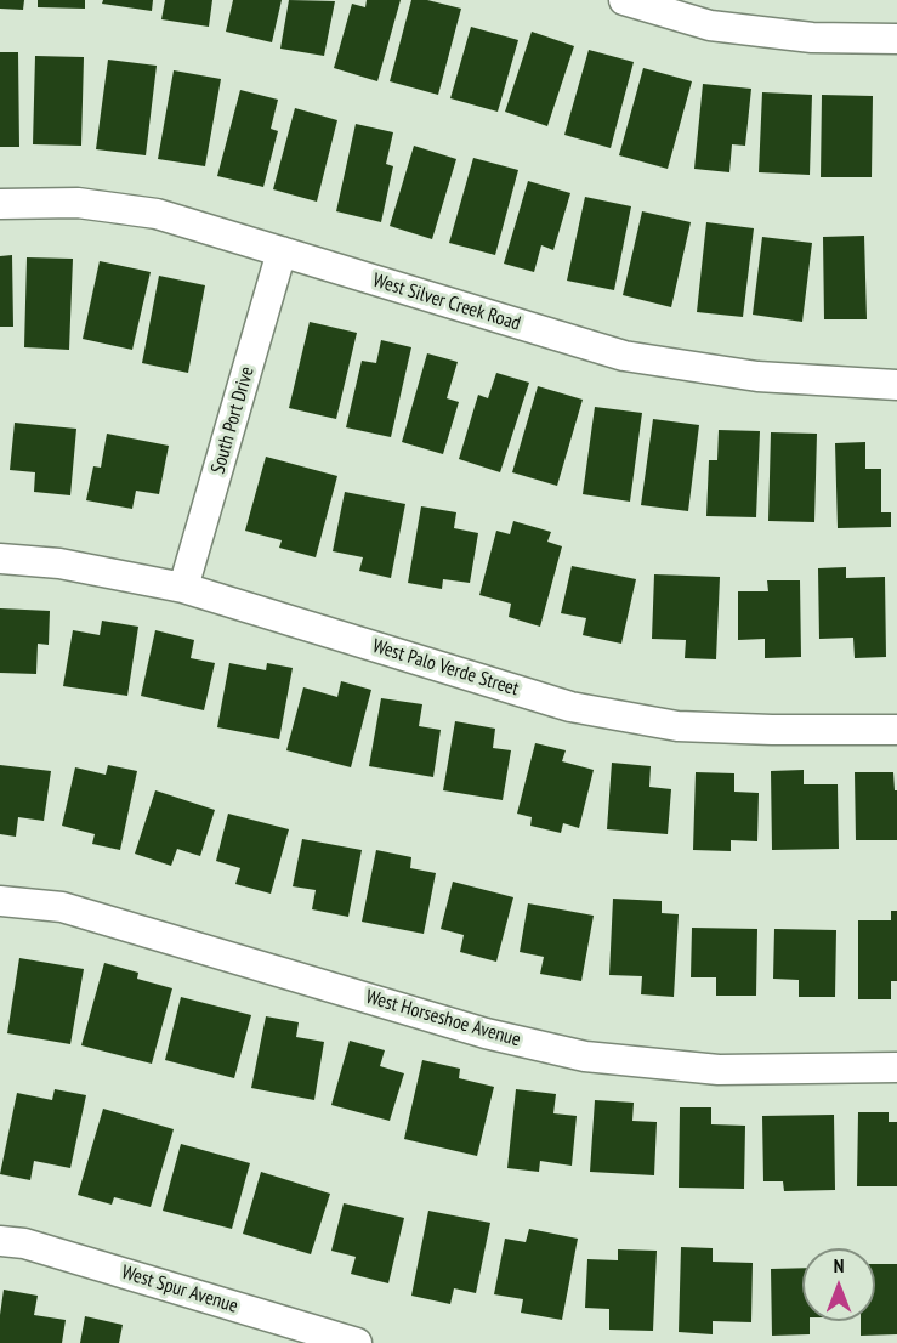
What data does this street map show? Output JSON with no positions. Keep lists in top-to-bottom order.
{
  "streets": {
    "street": [
      "West Silver Creek Road",
      "South Port Drive",
      "West Palo Verde Street",
      "West Horseshoe Avenue",
      "West Spur Avenue"
    ]
  },
  "crossings": [
    ["West Silver Creek Road", "South Port Drive"],
    ["South Port Drive", "West Palo Verde Street"]
  ],
  "north": "top"
}
